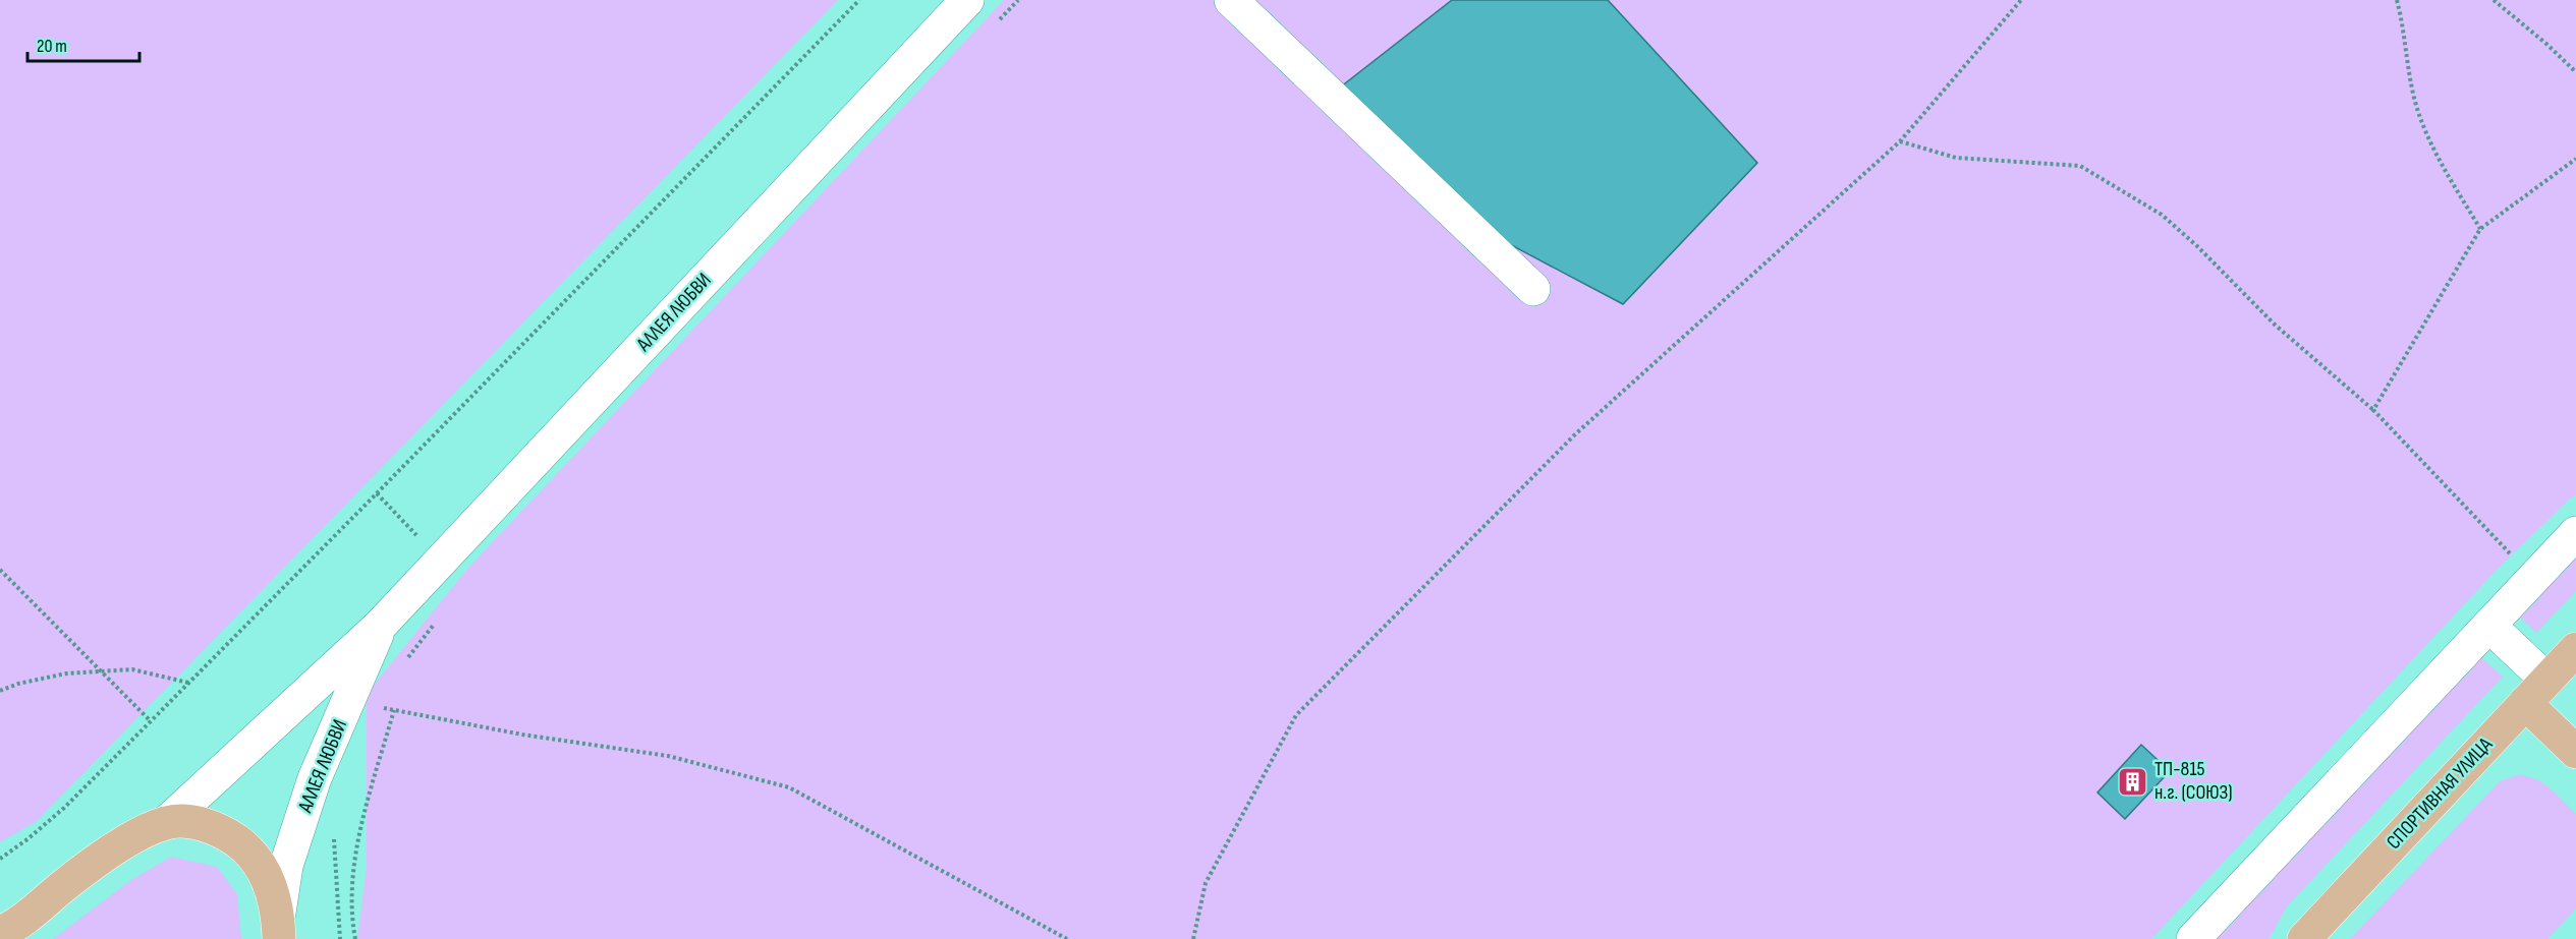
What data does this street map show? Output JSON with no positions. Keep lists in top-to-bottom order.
{
  "streets": {
    "main road": ["СПОРТИВНАЯ УЛИЦА"],
    "street": ["АЛЛЕЯ ЛЮБВИ"]
  },
  "places": {
    "building": ["ТП-815 н.г. (СОЮЗ)"]
  },
  "scale_bar": "20 m"
}
